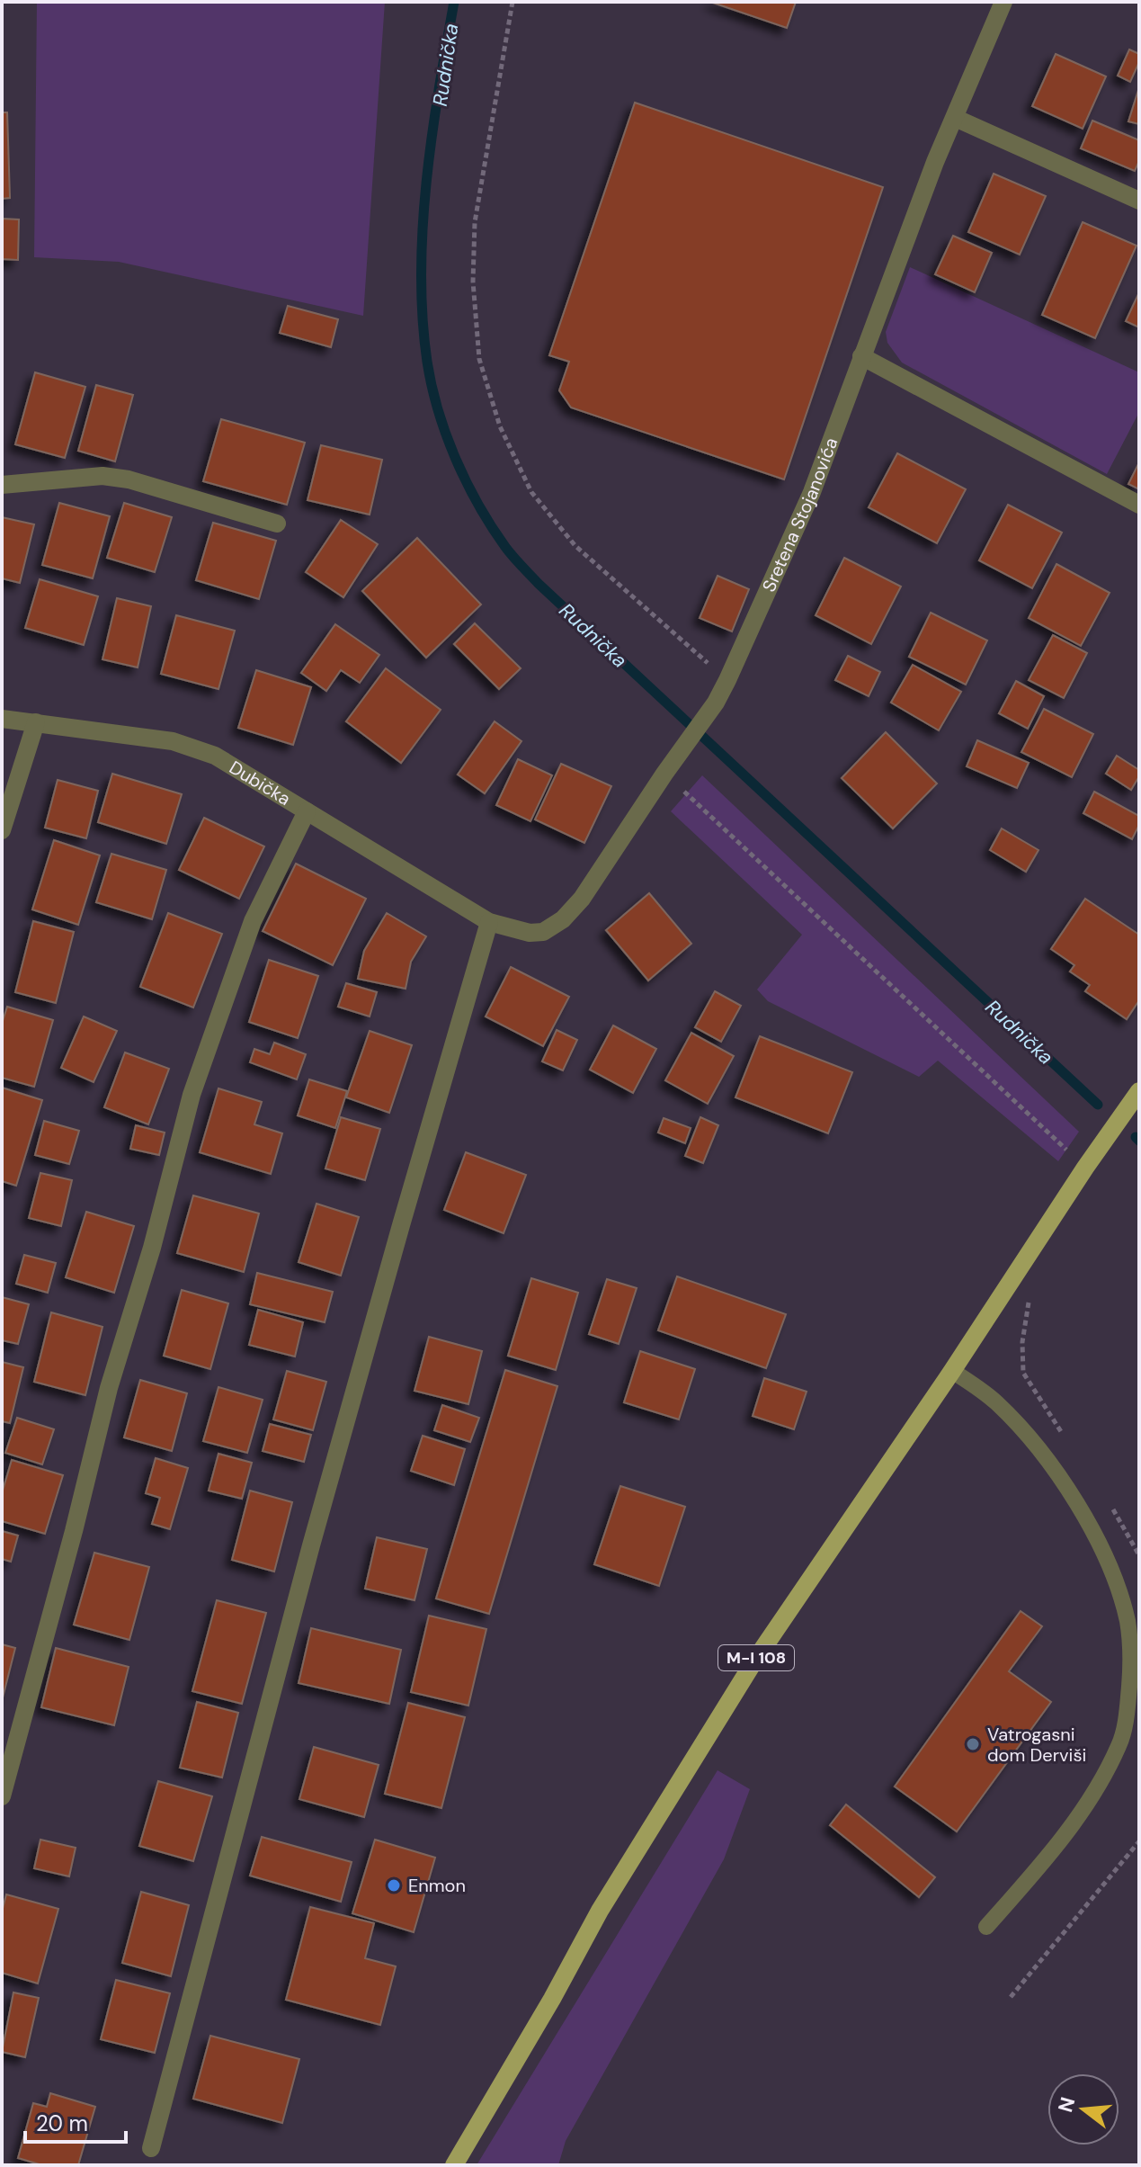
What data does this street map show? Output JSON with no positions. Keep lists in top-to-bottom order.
{
  "streets": {
    "main road": ["M-I 108"],
    "street": ["Sretena Stojanovića", "Dubička"]
  },
  "crossings": [
    ["Sretena Stojanovića", "Dubička"]
  ],
  "water": ["Rudnička"],
  "places": ["Vatrogasni dom Derviši", "Enmon"],
  "scale_bar": "20 m",
  "north": "left"
}
